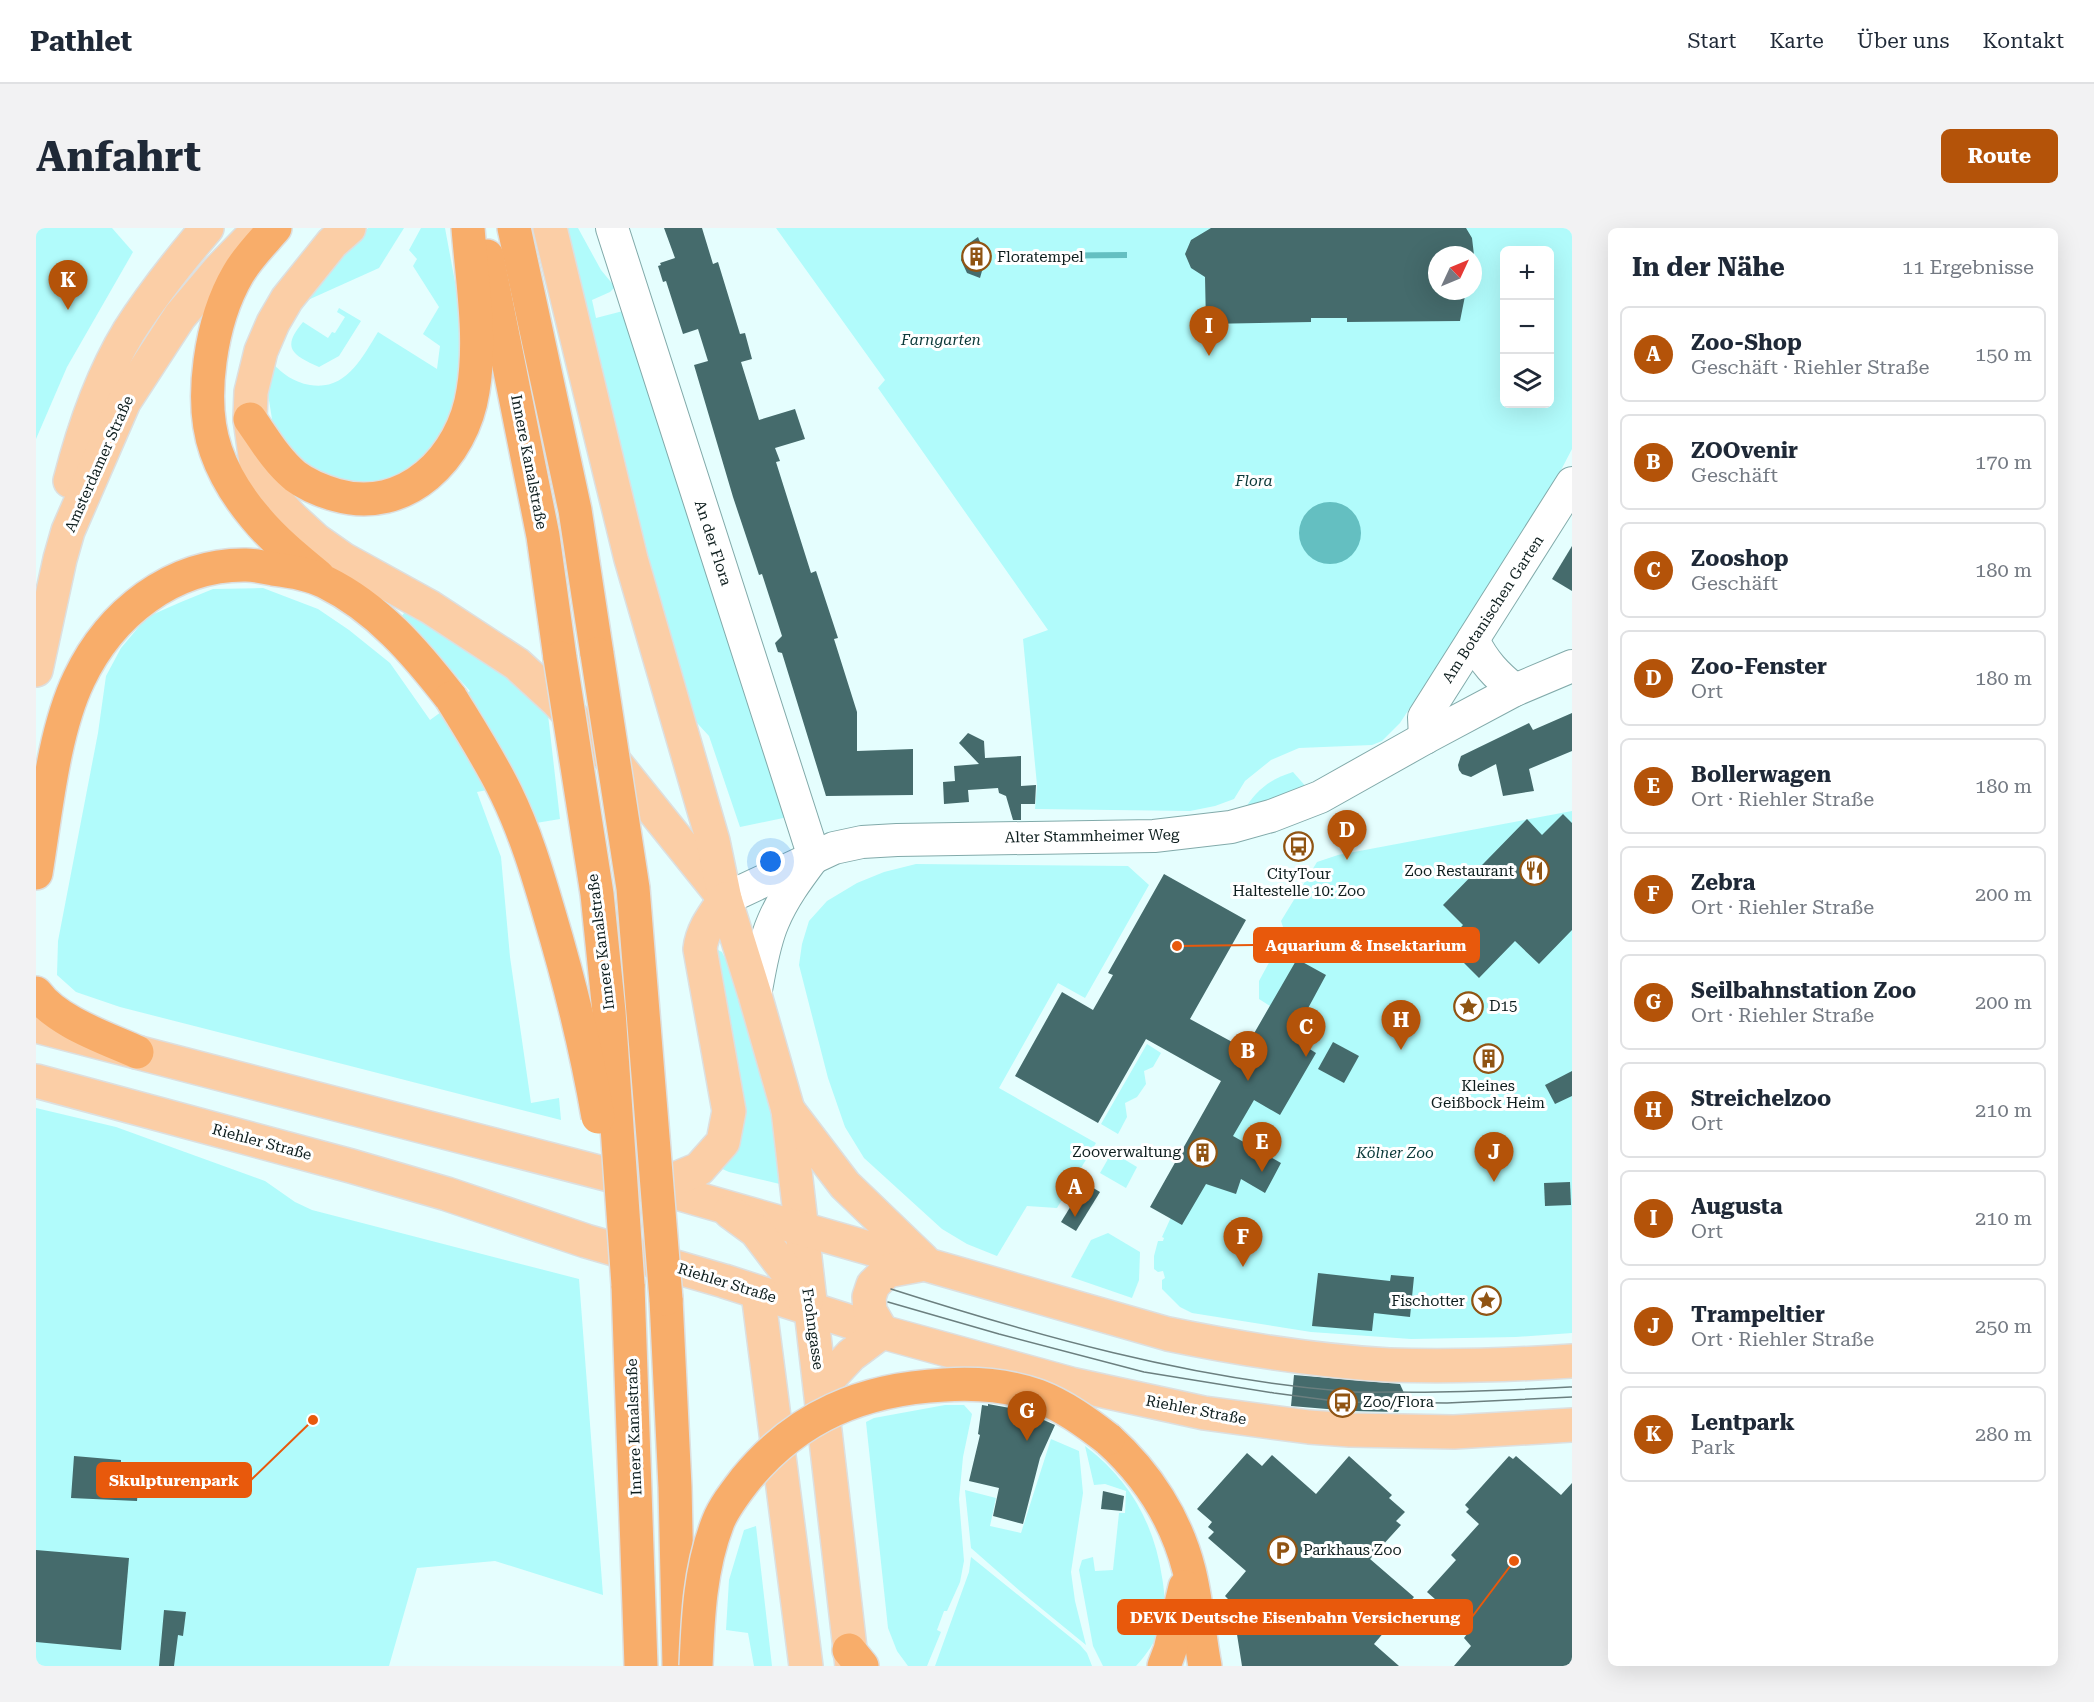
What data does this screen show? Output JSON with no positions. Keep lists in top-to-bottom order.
{
  "streets": {
    "highway": ["Innere Kanalstraße"],
    "main road": ["Amsterdamer Straße", "Riehler Straße", "Frohngasse"],
    "street": ["An der Flora", "Am Botanischen Garten", "Alter Stammheimer Weg"]
  },
  "crossings": [
    ["An der Flora", "Alter Stammheimer Weg"],
    ["Am Botanischen Garten", "Alter Stammheimer Weg"],
    ["Alter Stammheimer Weg", "Frohngasse"],
    ["Riehler Straße", "Frohngasse"]
  ],
  "parks": ["Farngarten", "Flora", "Kölner Zoo"],
  "places": {
    "building": ["Floratempel", "Kleines Geißbock Heim", "Zooverwaltung"],
    "bus stop": ["CityTour Haltestelle 10: Zoo", "Zoo/Flora"],
    "restaurant": ["Zoo Restaurant"],
    "other": ["Aquarium & Insektarium", "Skulpturenpark", "DEVK Deutsche Eisenbahn Versicherung"],
    "place": ["D15", "Fischotter"],
    "parking": ["Parkhaus Zoo"]
  },
  "north": "top right",
  "page": {
    "header": "Pathlet",
    "nav": [
      "Start",
      "Karte",
      "Über uns",
      "Kontakt"
    ],
    "buttons": "Route",
    "title": "Anfahrt",
    "heading": ["In der Nähe", "11 Ergebnisse"],
    "map_buttons": ["+", "−"],
    "pins": [
      "K",
      "I",
      "D",
      "H",
      "C",
      "B",
      "E",
      "J",
      "A",
      "F",
      "G"
    ],
    "list": [
      {
        "mark": "A",
        "name": "Zoo-Shop",
        "note": "Geschäft · Riehler Straße",
        "value": "150 m"
      },
      {
        "mark": "B",
        "name": "ZOOvenir",
        "note": "Geschäft",
        "value": "170 m"
      },
      {
        "mark": "C",
        "name": "Zooshop",
        "note": "Geschäft",
        "value": "180 m"
      },
      {
        "mark": "D",
        "name": "Zoo-Fenster",
        "note": "Ort",
        "value": "180 m"
      },
      {
        "mark": "E",
        "name": "Bollerwagen",
        "note": "Ort · Riehler Straße",
        "value": "180 m"
      },
      {
        "mark": "F",
        "name": "Zebra",
        "note": "Ort · Riehler Straße",
        "value": "200 m"
      },
      {
        "mark": "G",
        "name": "Seilbahnstation Zoo",
        "note": "Ort · Riehler Straße",
        "value": "200 m"
      },
      {
        "mark": "H",
        "name": "Streichelzoo",
        "note": "Ort",
        "value": "210 m"
      },
      {
        "mark": "I",
        "name": "Augusta",
        "note": "Ort",
        "value": "210 m"
      },
      {
        "mark": "J",
        "name": "Trampeltier",
        "note": "Ort · Riehler Straße",
        "value": "250 m"
      },
      {
        "mark": "K",
        "name": "Lentpark",
        "note": "Park",
        "value": "280 m"
      }
    ]
  }
}
